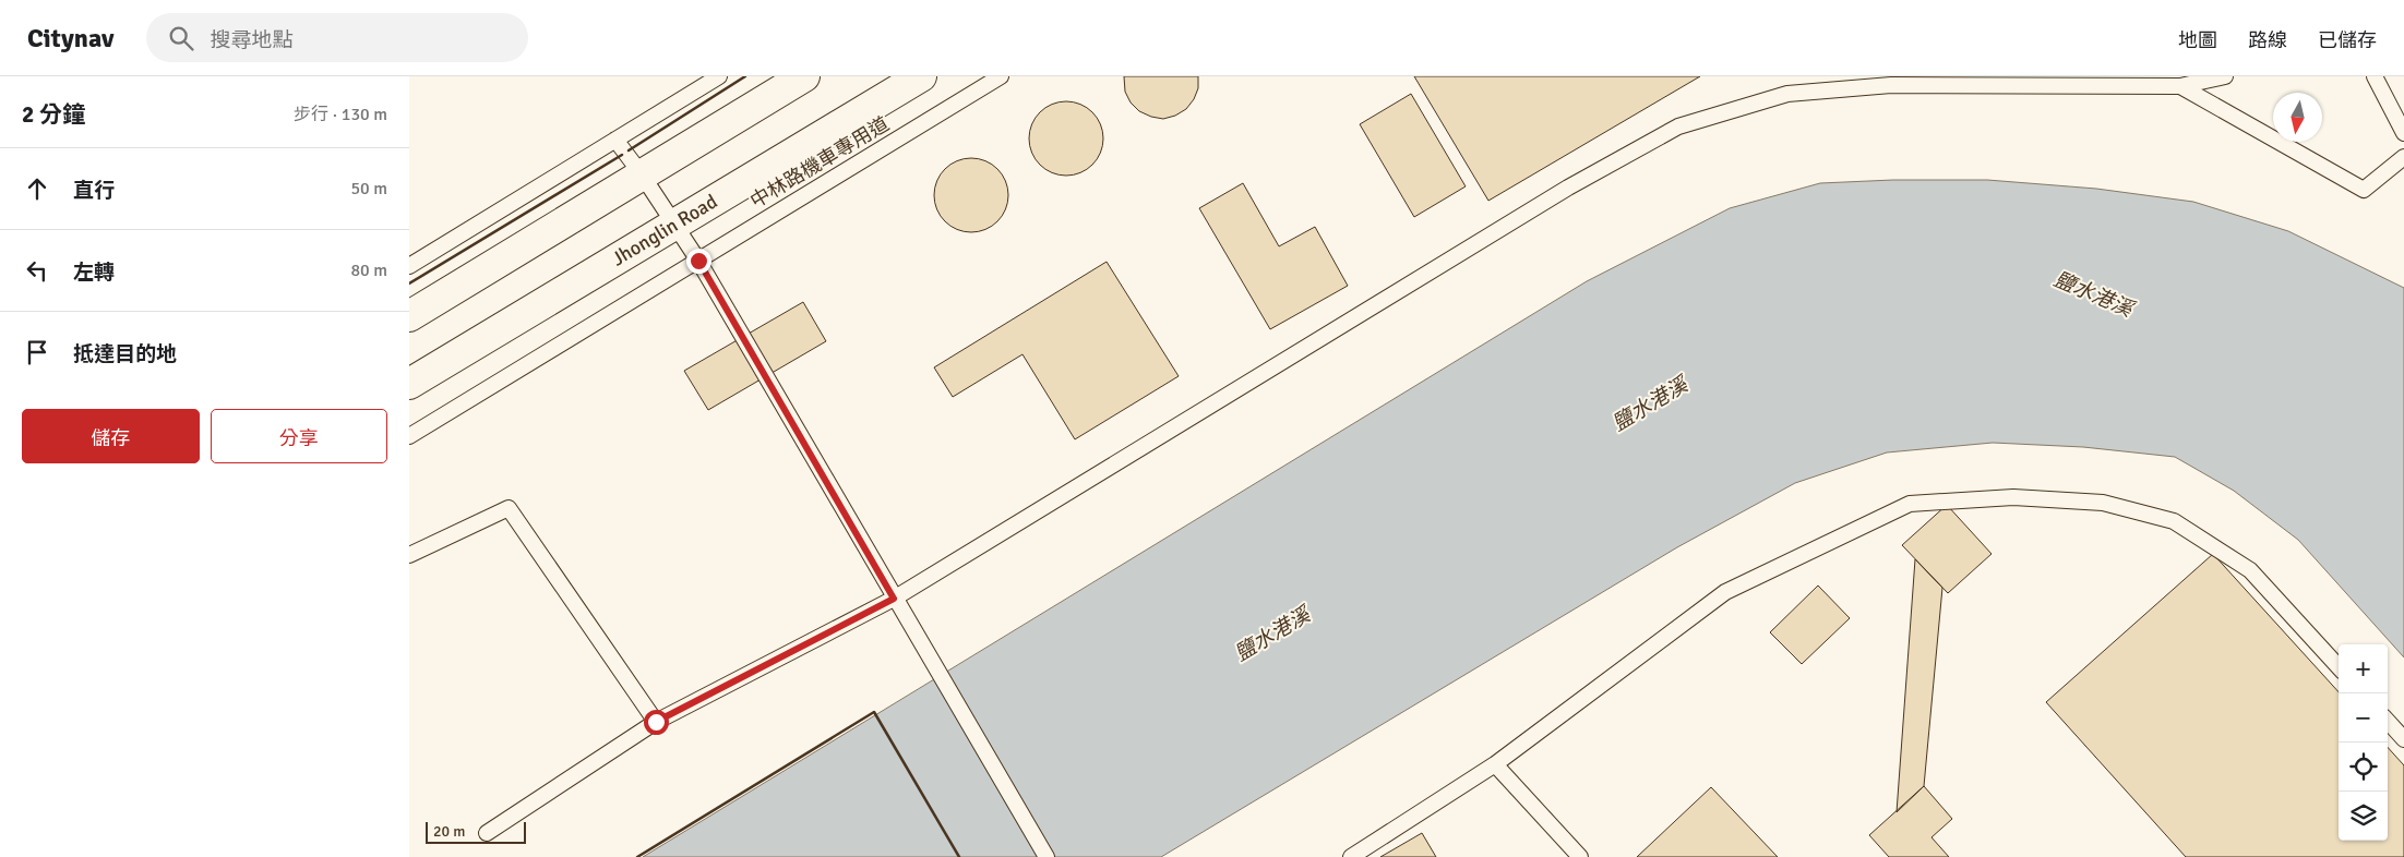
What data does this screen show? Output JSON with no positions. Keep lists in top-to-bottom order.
{
  "streets": {
    "street": ["Jhonglin Road"],
    "lane": ["中林路機車專用道"]
  },
  "water": ["鹽水港溪"],
  "scale_bar": "20 m",
  "north": "bottom",
  "page": {
    "header": "Citynav",
    "search": "搜尋地點",
    "nav": ["地圖", "路線", "已儲存"],
    "heading": ["2 分鐘", "步行 · 130 m"],
    "list": [
      ["直行", "50 m"],
      ["左轉", "80 m"],
      "抵達目的地"
    ],
    "buttons": ["儲存", "分享"],
    "map_buttons": ["+", "−"],
    "scale": "20 m"
  }
}
